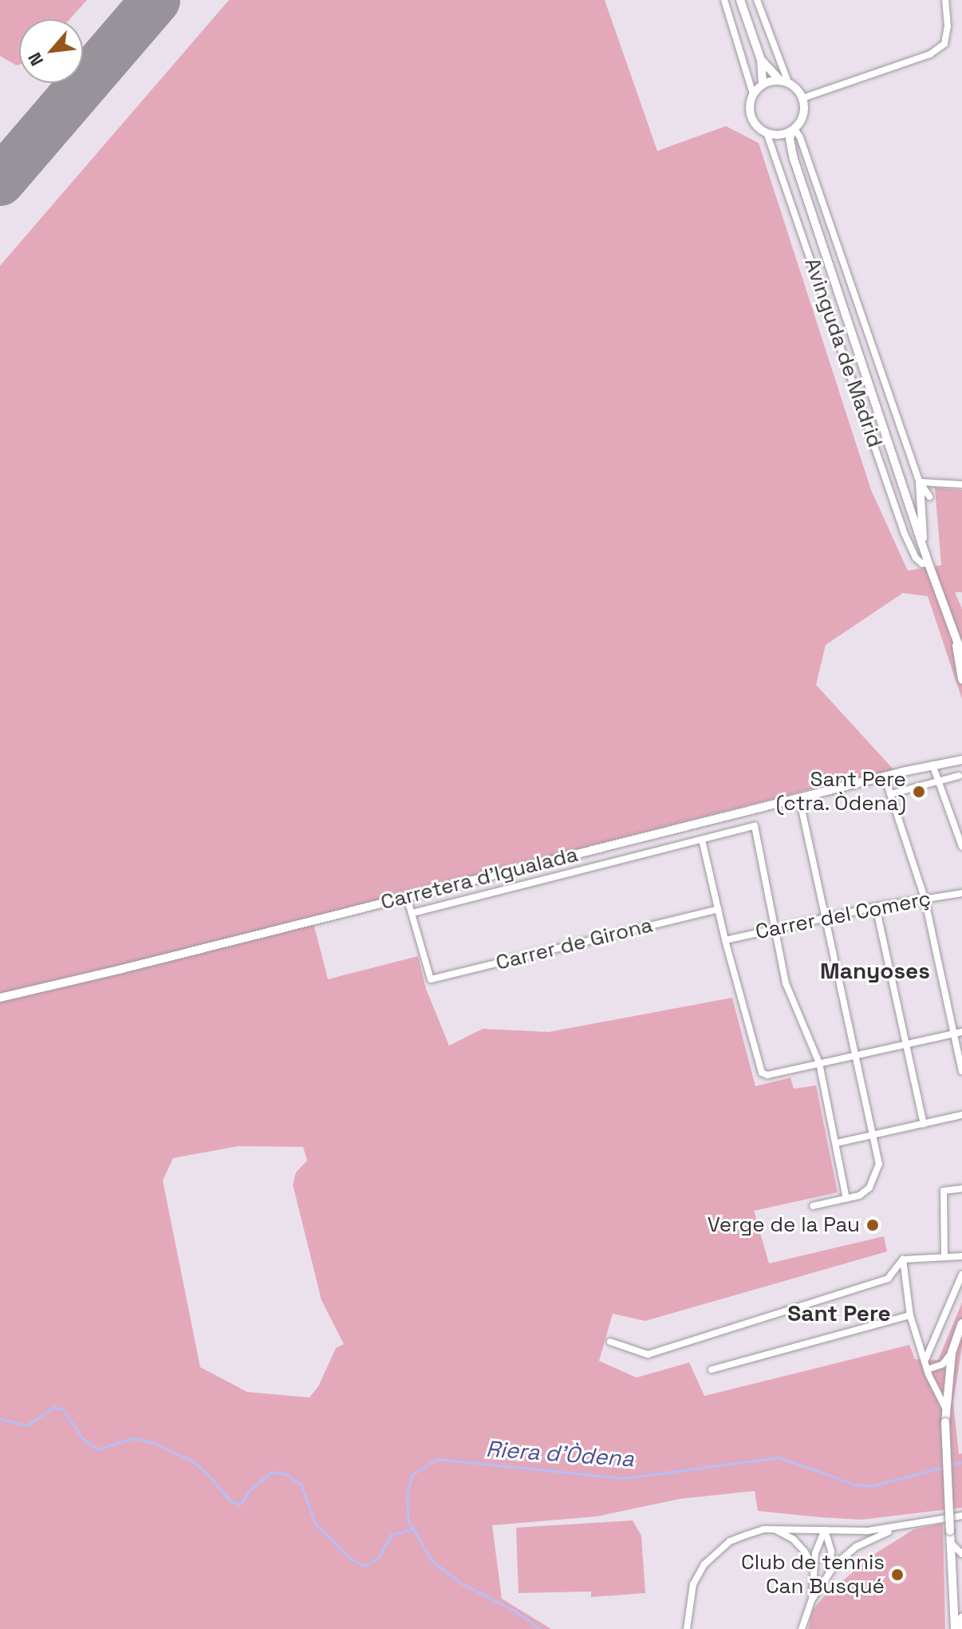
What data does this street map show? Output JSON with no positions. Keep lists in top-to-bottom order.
{
  "streets": {
    "street": [
      "Avinguda de Madrid",
      "Carretera d'Igualada",
      "Carrer del Comerç",
      "Carrer de Girona"
    ]
  },
  "districts": ["Manyoses", "Sant Pere"],
  "water": ["Riera d'Òdena"],
  "places": ["Sant Pere (ctra. Òdena)", "Verge de la Pau", "Club de tennis Can Busqué"],
  "north": "bottom left"
}
